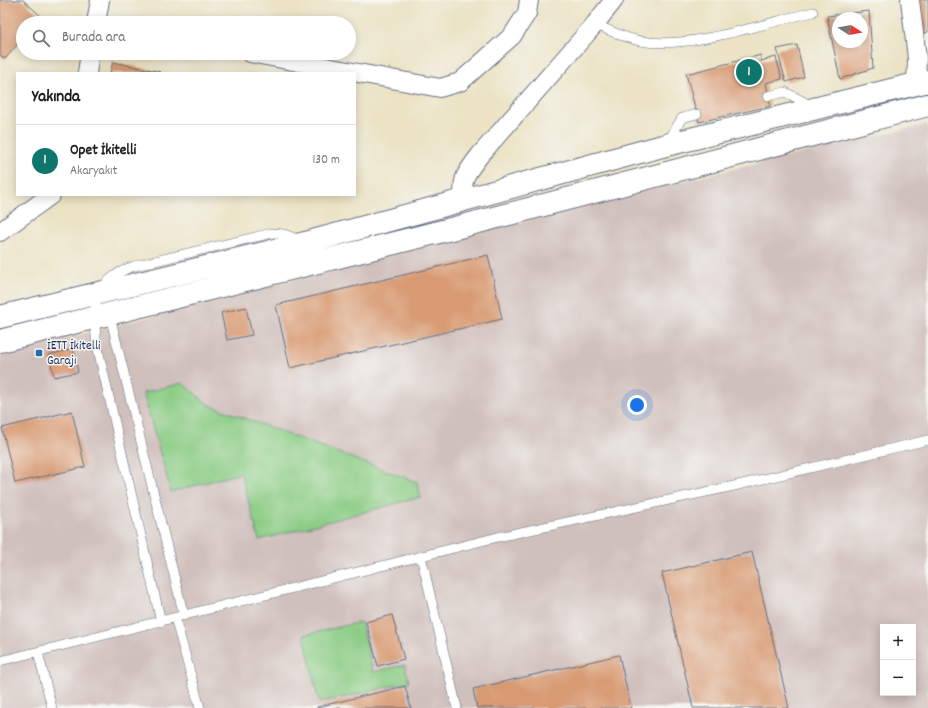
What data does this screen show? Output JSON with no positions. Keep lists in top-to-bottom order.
{
  "places": {
    "transit": ["İETT İkitelli Garajı"]
  },
  "north": "right",
  "page": {
    "search": "Burada ara",
    "pins": "1",
    "heading": "Yakında",
    "list": [
      {
        "mark": "1",
        "name": "Opet İkitelli",
        "note": "Akaryakıt",
        "value": "130 m"
      }
    ],
    "map_buttons": ["+", "−"]
  }
}
